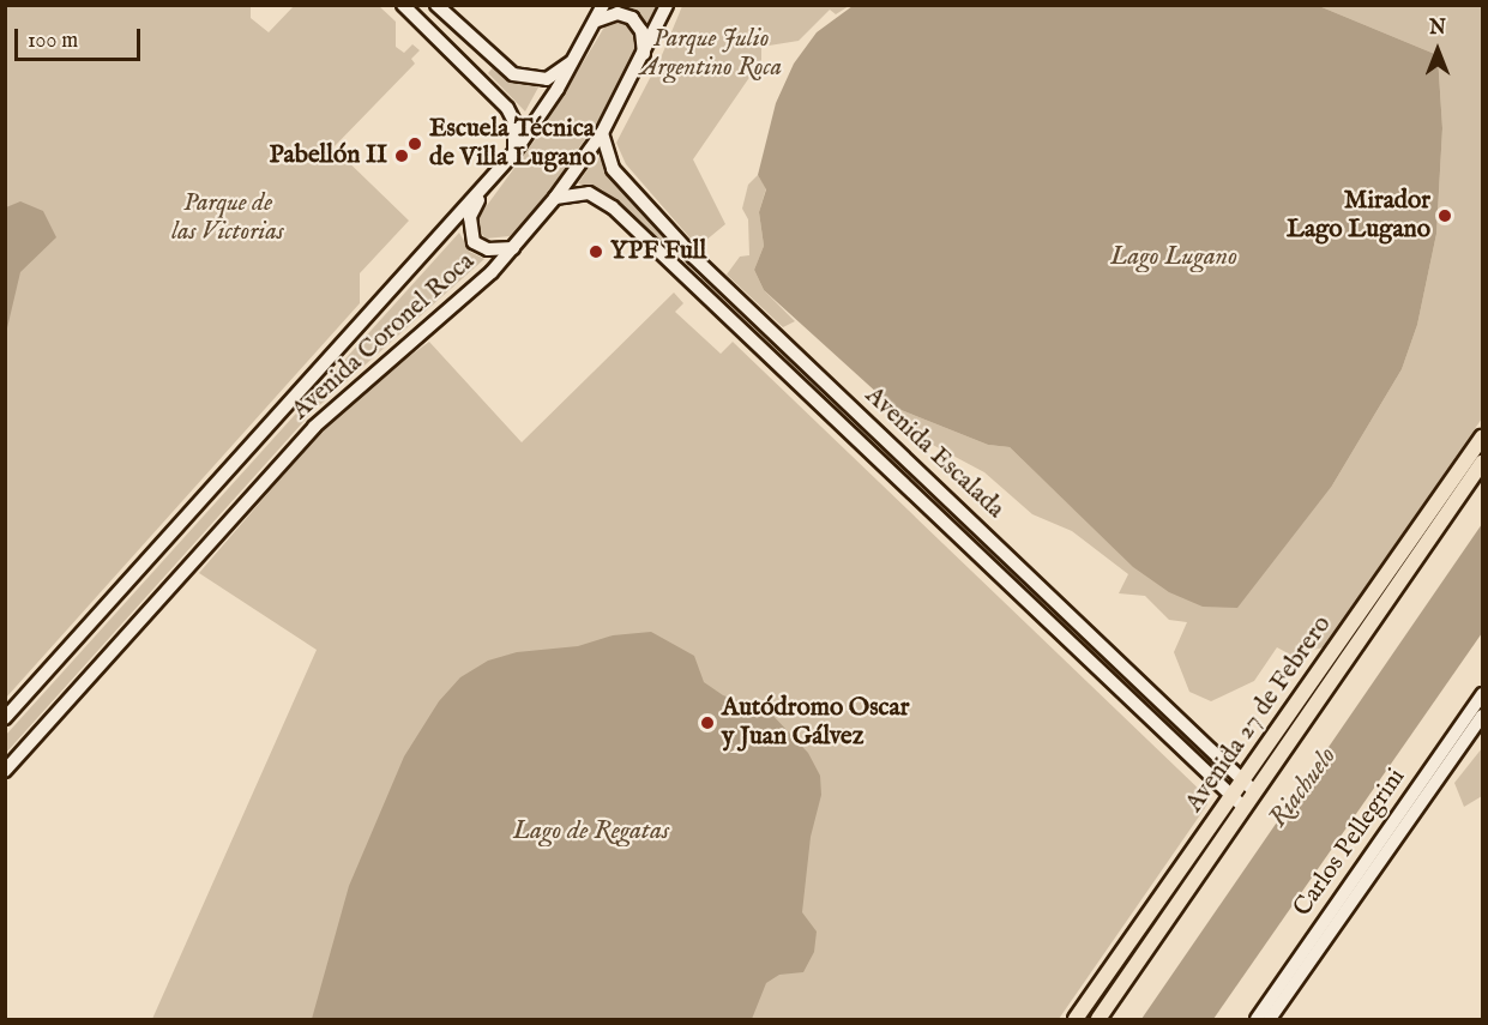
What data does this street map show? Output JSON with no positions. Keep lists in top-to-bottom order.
{
  "streets": {
    "main road": [
      "Avenida Coronel Roca",
      "Avenida Escalada",
      "Avenida 27 de Febrero",
      "Carlos Pellegrini"
    ]
  },
  "crossings": [
    ["Avenida Coronel Roca", "Avenida Escalada"],
    ["Avenida Escalada", "Avenida 27 de Febrero"]
  ],
  "water": ["Lago Lugano", "Riachuelo", "Lago de Regatas"],
  "parks": ["Parque Julio Argentino Roca", "Parque de las Victorias"],
  "places": [
    "Escuela Técnica de Villa Lugano",
    "Pabellón II",
    "Mirador Lago Lugano",
    "YPF Full",
    "Autódromo Oscar y Juan Gálvez"
  ],
  "scale_bar": "100 m",
  "north": "top"
}
